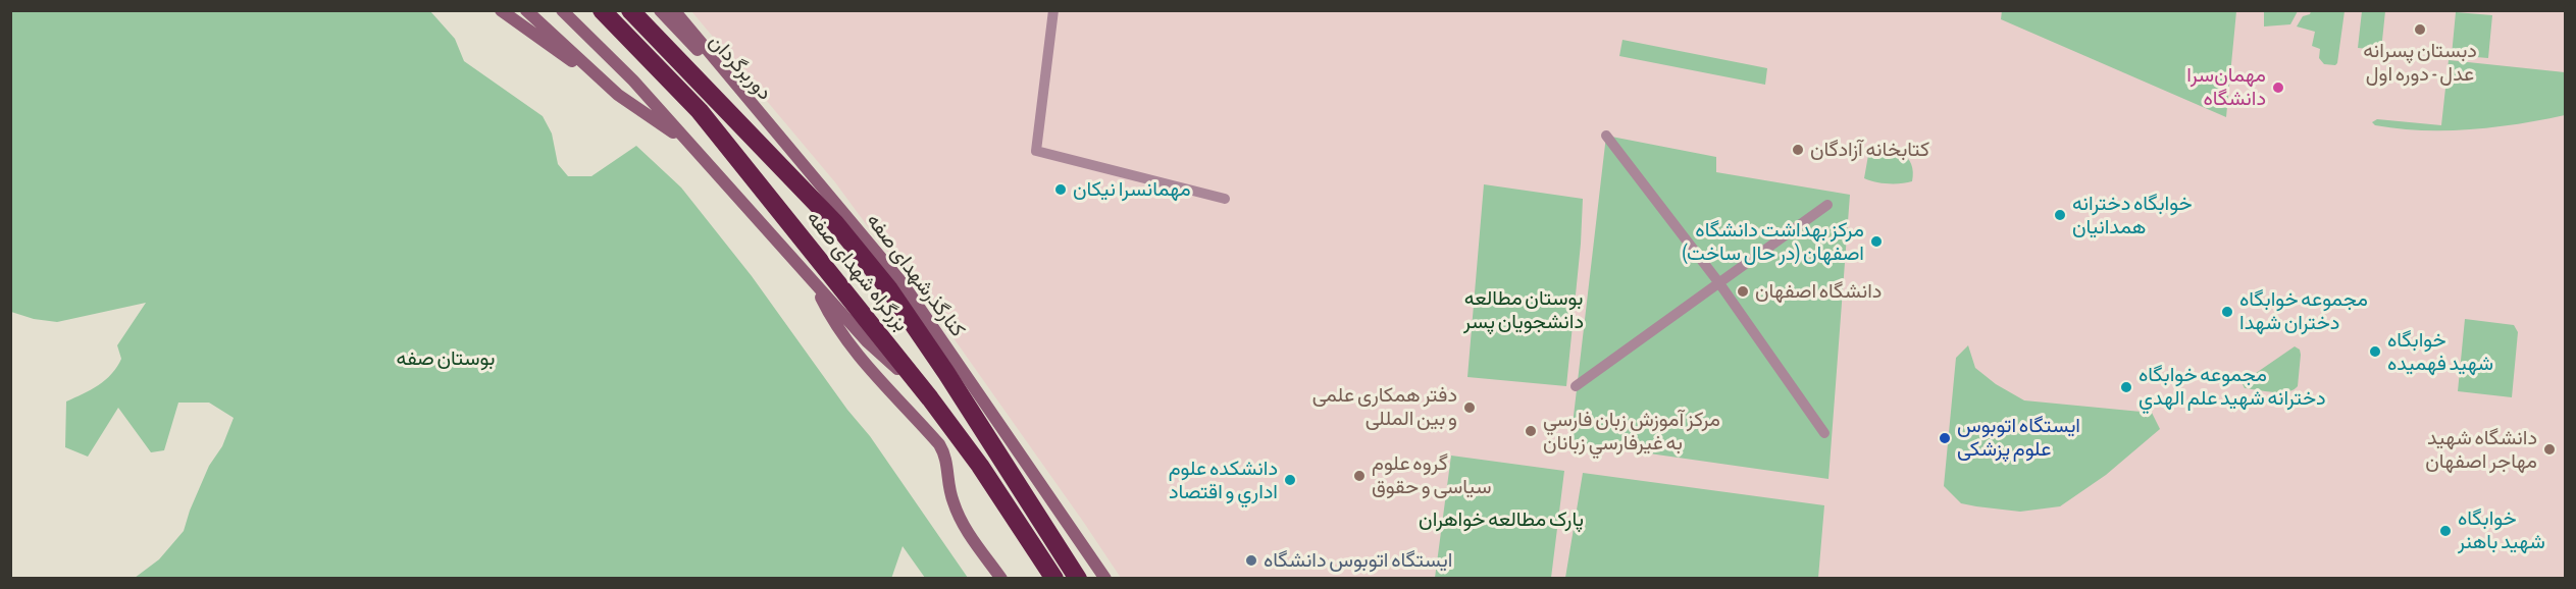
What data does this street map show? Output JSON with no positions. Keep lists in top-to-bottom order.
{
  "streets": {
    "highway": ["بزرگراه شهدای صفه"],
    "main road": ["دوربرگردان", "کنارگذرشهدای صفه"]
  },
  "crossings": [
    ["دوربرگردان", "کنارگذرشهدای صفه"]
  ],
  "parks": ["بوستان مطالعه دانشجویان پسر", "بوستان صفه", "پارک مطالعه خواهران"],
  "places": [
    "دبستان پسرانه عدل - دوره اول",
    "مهمان‌سرا دانشگاه",
    "کتابخانه آزادگان",
    "مهمانسرا نیکان",
    "خوابگاه دخترانه همدانیان",
    "مرکز بهداشت دانشگاه اصفهان (در حال ساخت)",
    "دانشگاه اصفهان",
    "مجموعه خوابگاه دختران شهدا",
    "خوابگاه شهید فهمیده",
    "مجموعه خوابگاه دخترانه شهيد علم الهدي",
    "دفتر همکاری علمی و بین المللی",
    "مرکز آموزش زبان فارسي به غيرفارسي زبانان",
    "ایستگاه اتوبوس علوم پزشکی",
    "دانشگاه شهید مهاجر اصفهان",
    "گروه علوم سیاسی و حقوق",
    "دانشکده علوم اداري و اقتصاد",
    "خوابگاه شهید باهنر",
    "ایستگاه اتوبوس دانشگاه"
  ]
}
